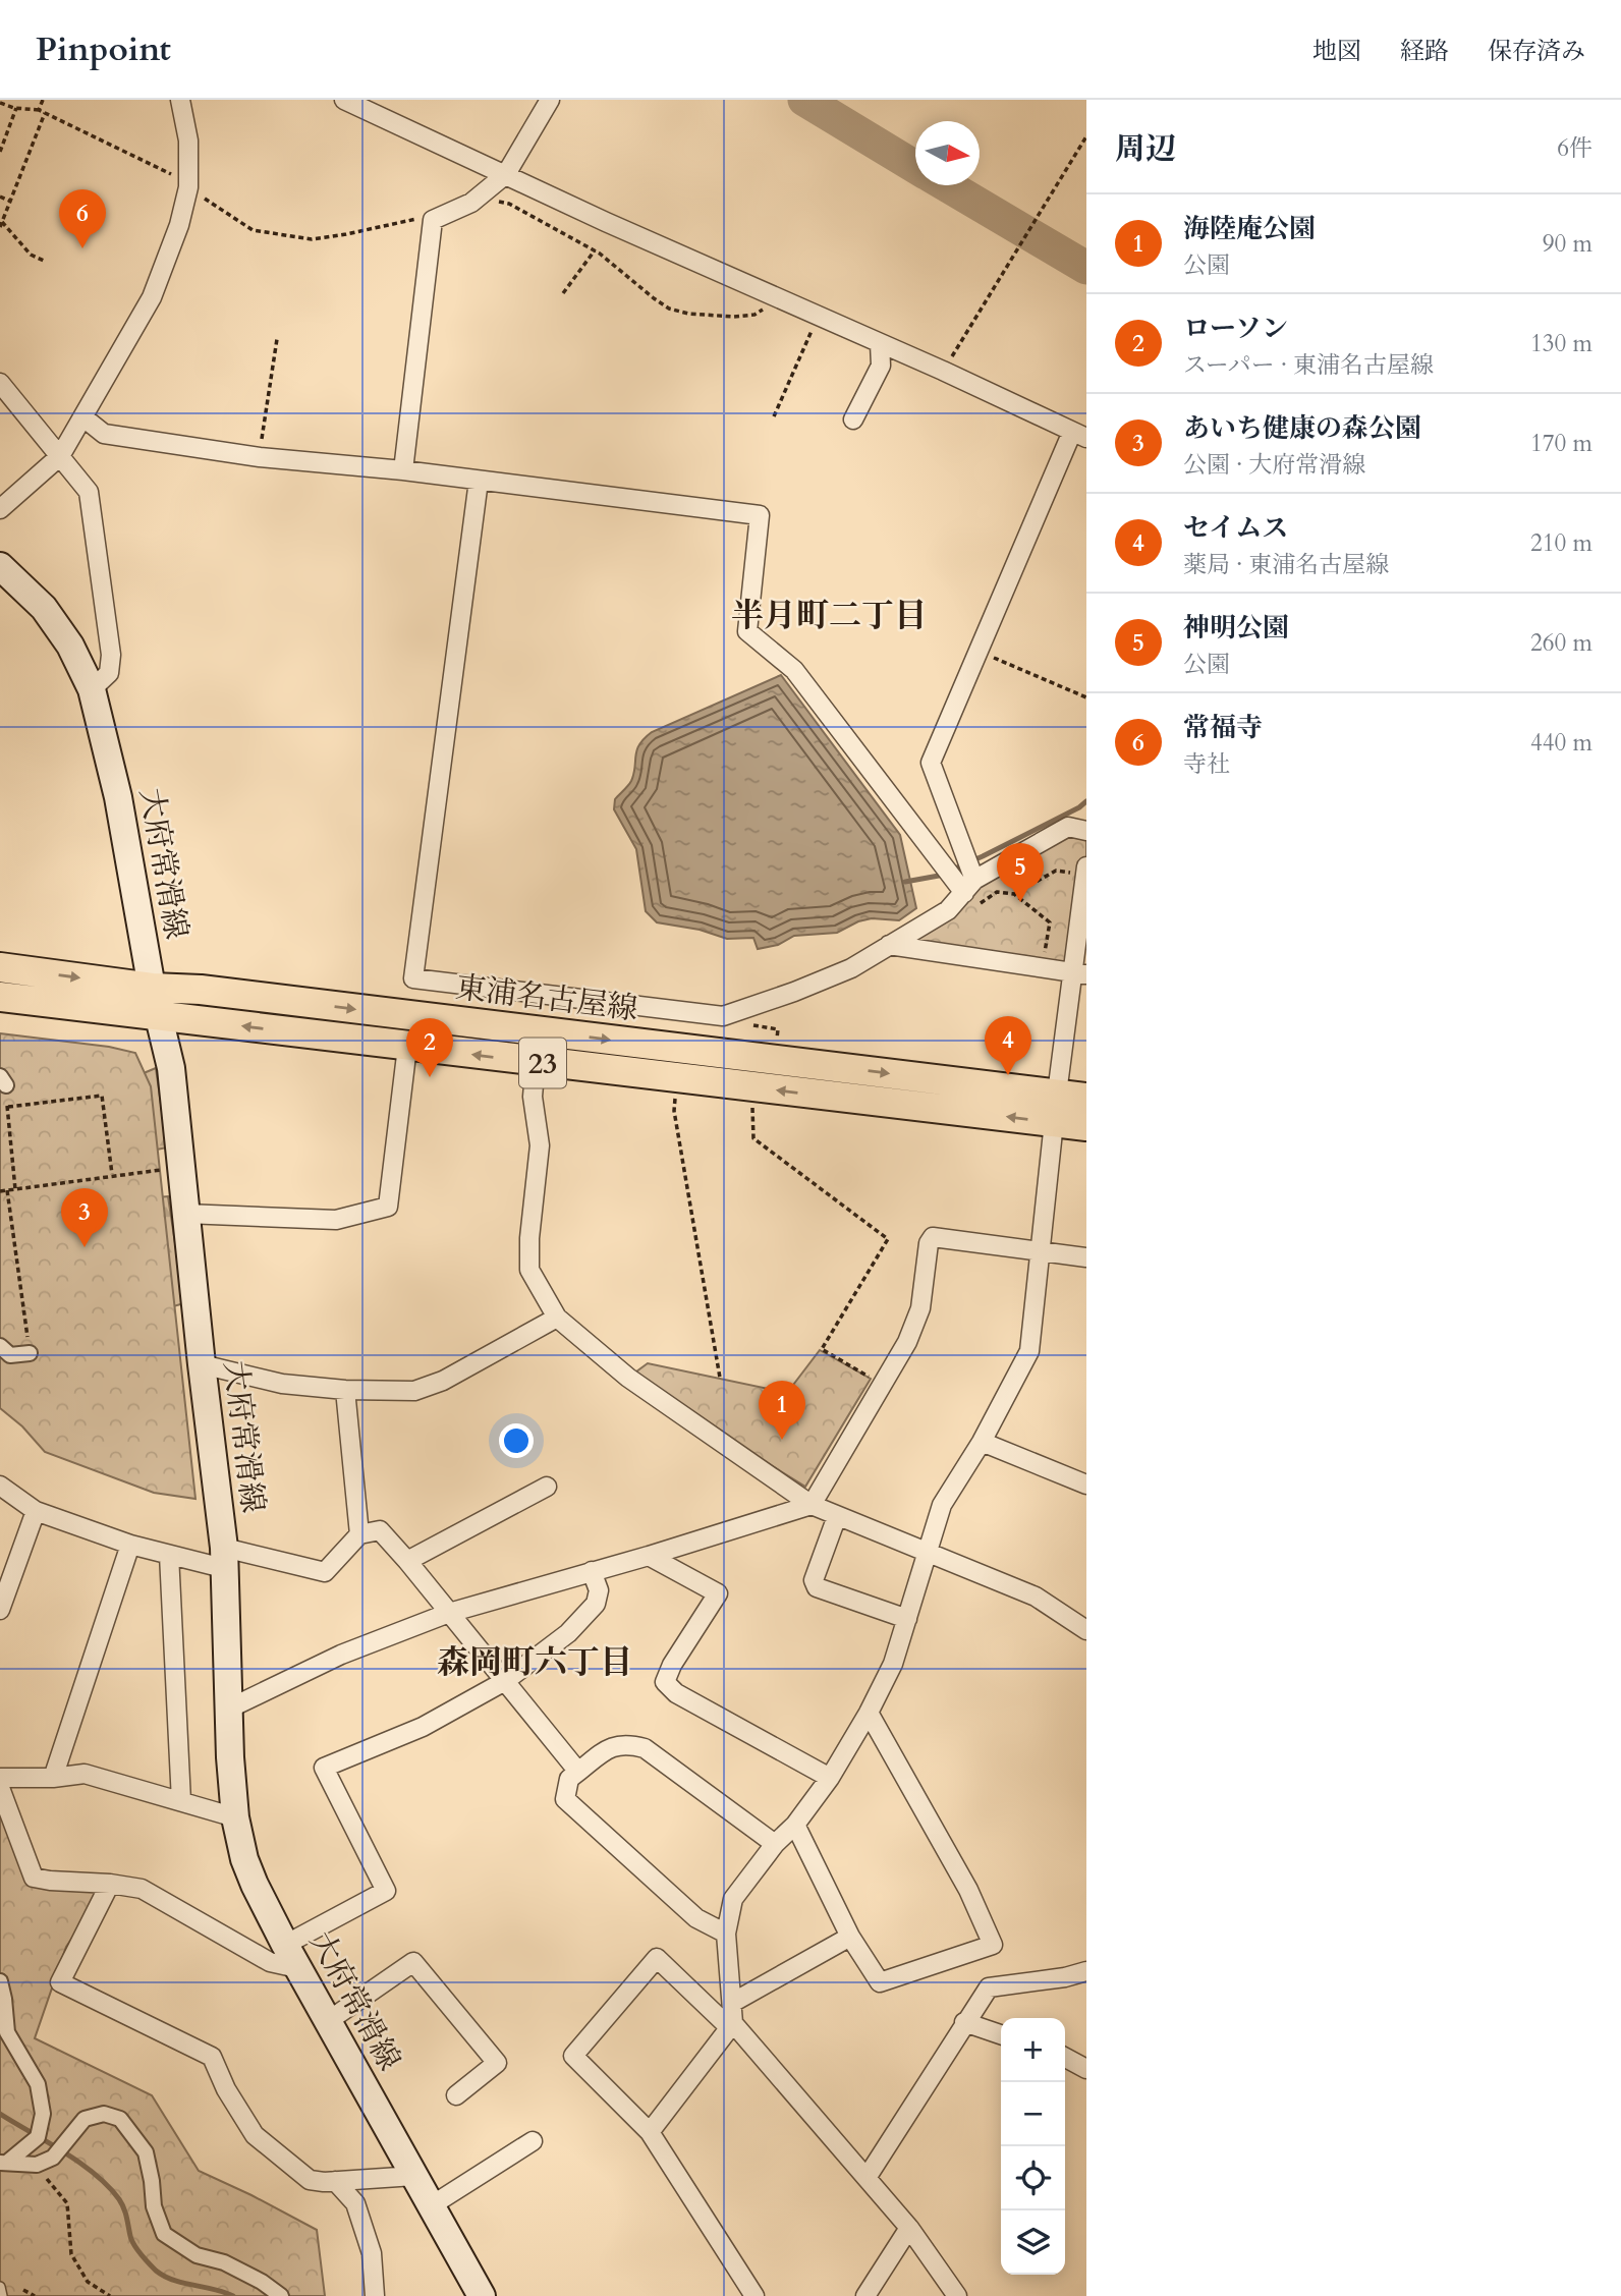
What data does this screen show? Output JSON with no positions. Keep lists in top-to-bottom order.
{
  "streets": {
    "main road": ["大府常滑線", "東浦名古屋線", "23"]
  },
  "crossings": [
    ["大府常滑線", "東浦名古屋線"],
    ["大府常滑線", "23"]
  ],
  "districts": ["半月町二丁目", "森岡町六丁目"],
  "north": "right",
  "page": {
    "header": "Pinpoint",
    "nav": ["地図", "経路", "保存済み"],
    "heading": ["周辺", "6件"],
    "pins": [
      "6",
      "5",
      "4",
      "2",
      "3",
      "1"
    ],
    "list": [
      {
        "mark": "1",
        "name": "海陸庵公園",
        "note": "公園",
        "value": "90 m"
      },
      {
        "mark": "2",
        "name": "ローソン",
        "note": "スーパー · 東浦名古屋線",
        "value": "130 m"
      },
      {
        "mark": "3",
        "name": "あいち健康の森公園",
        "note": "公園 · 大府常滑線",
        "value": "170 m"
      },
      {
        "mark": "4",
        "name": "セイムス",
        "note": "薬局 · 東浦名古屋線",
        "value": "210 m"
      },
      {
        "mark": "5",
        "name": "神明公園",
        "note": "公園",
        "value": "260 m"
      },
      {
        "mark": "6",
        "name": "常福寺",
        "note": "寺社",
        "value": "440 m"
      }
    ],
    "map_buttons": ["+", "−"]
  }
}
